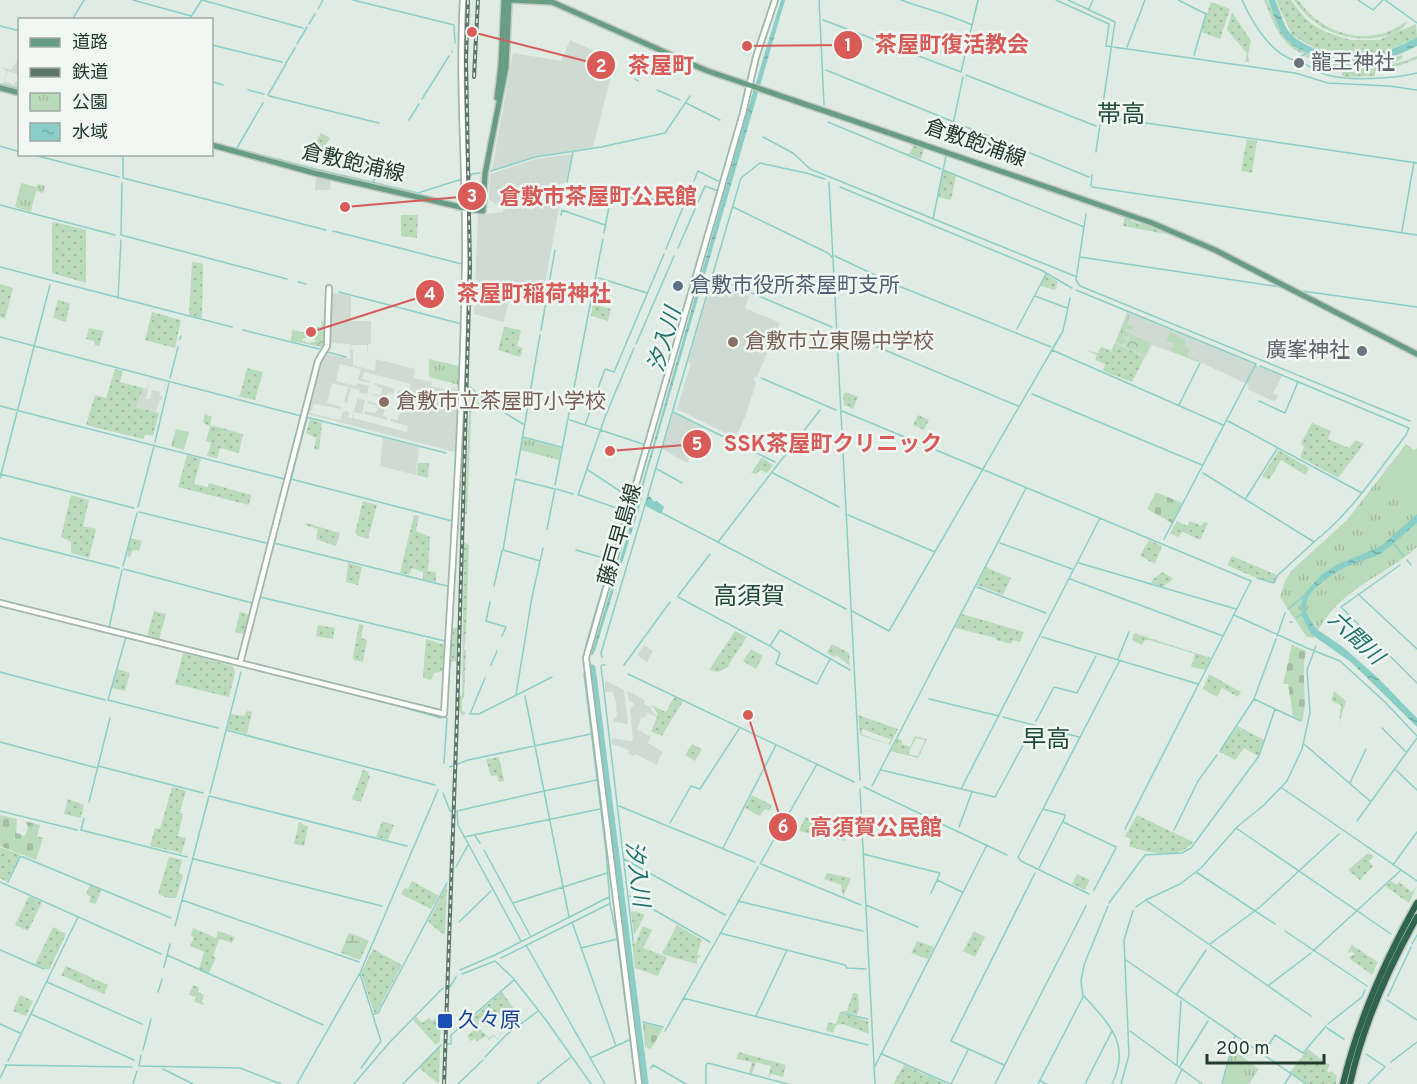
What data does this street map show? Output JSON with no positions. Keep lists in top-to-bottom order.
{
  "streets": {
    "main road": ["倉敷飽浦線"],
    "street": ["藤戸早島線"]
  },
  "crossings": [
    ["倉敷飽浦線", "藤戸早島線"]
  ],
  "districts": ["帯高", "高須賀", "早高"],
  "water": ["汐入川", "六間川"],
  "places": {
    "other": [
      "茶屋町",
      "茶屋町復活教会",
      "龍王神社",
      "倉敷市茶屋町公民館",
      "倉敷市役所茶屋町支所",
      "茶屋町稲荷神社",
      "倉敷市立東陽中学校",
      "廣峯神社",
      "倉敷市立茶屋町小学校",
      "SSK茶屋町クリニック",
      "高須賀公民館"
    ],
    "transit": ["久々原"]
  },
  "legend": [
    "道路",
    "鉄道",
    "公園",
    "水域"
  ],
  "scale_bar": "200 m"
}
